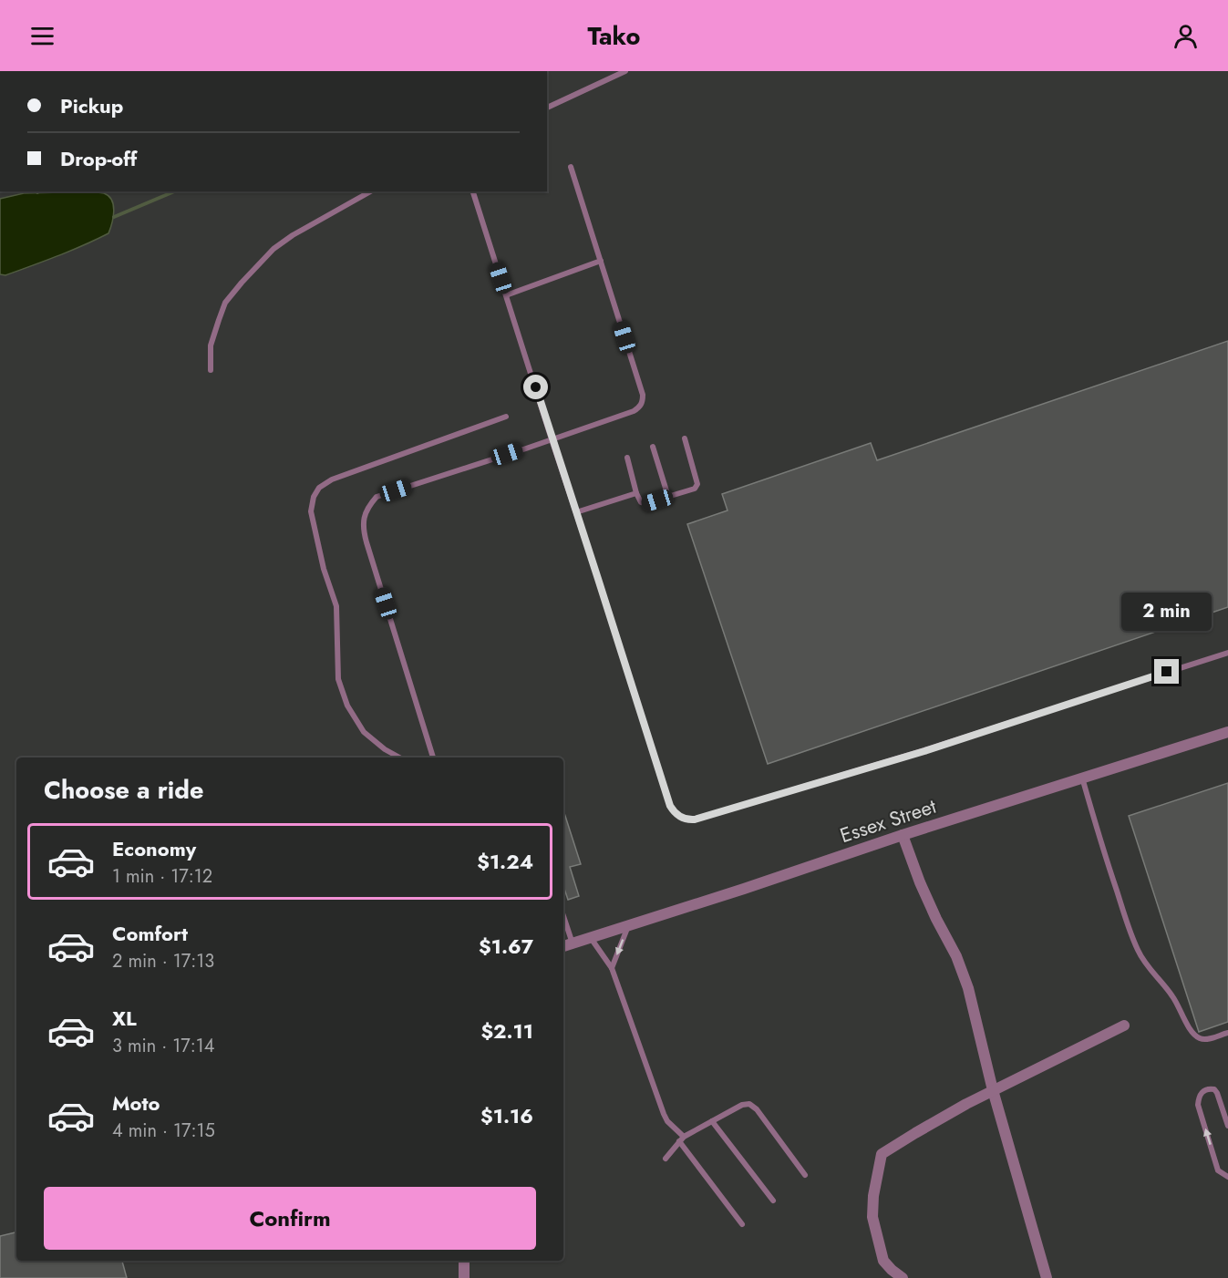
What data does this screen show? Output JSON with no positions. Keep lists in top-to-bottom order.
{
  "streets": {
    "street": ["Essex Street"]
  },
  "page": {
    "header": "Tako",
    "banner": ["Pickup", "Drop-off"],
    "bubble": "2 min",
    "heading": "Choose a ride",
    "list": [
      {
        "name": "Economy",
        "note": "1 min · 17:12",
        "value": "$1.24"
      },
      {
        "name": "Comfort",
        "note": "2 min · 17:13",
        "value": "$1.67"
      },
      {
        "name": "XL",
        "note": "3 min · 17:14",
        "value": "$2.11"
      },
      {
        "name": "Moto",
        "note": "4 min · 17:15",
        "value": "$1.16"
      }
    ],
    "buttons": "Confirm"
  }
}
